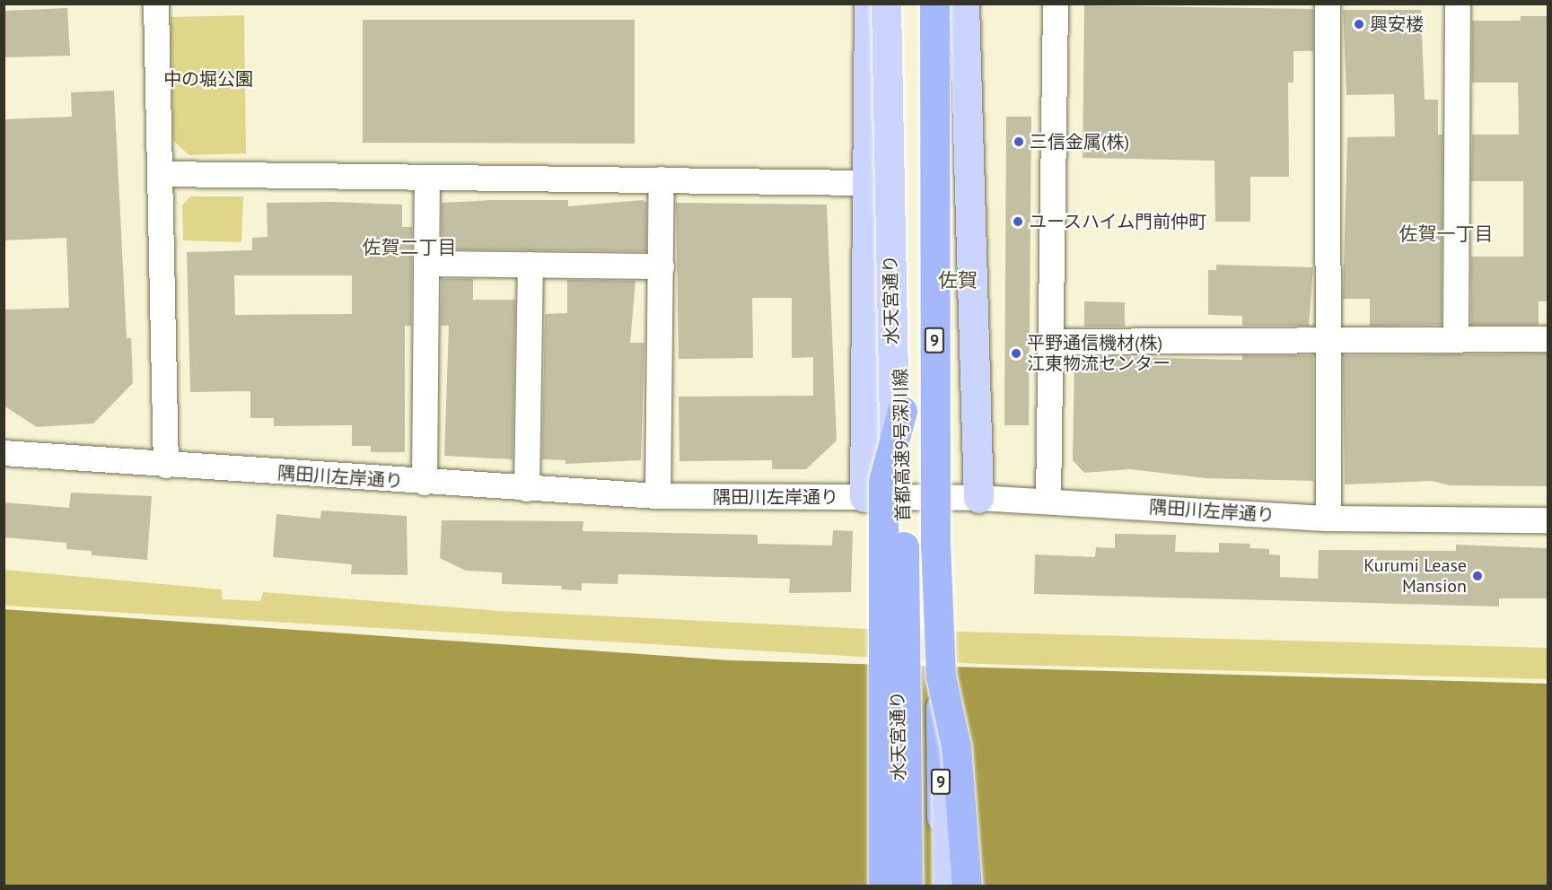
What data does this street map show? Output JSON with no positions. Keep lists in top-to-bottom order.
{
  "streets": {
    "highway": ["9", "首都高速9号深川線"],
    "main road": ["水天宮通り"],
    "street": ["隅田川左岸通り"]
  },
  "districts": ["佐賀一丁目", "佐賀二丁目", "佐賀"],
  "parks": ["中の堀公園"],
  "places": [
    "興安楼",
    "三信金属(株)",
    "ユースハイム門前仲町",
    "平野通信機材(株) 江東物流センター",
    "Kurumi Lease Mansion"
  ]
}
